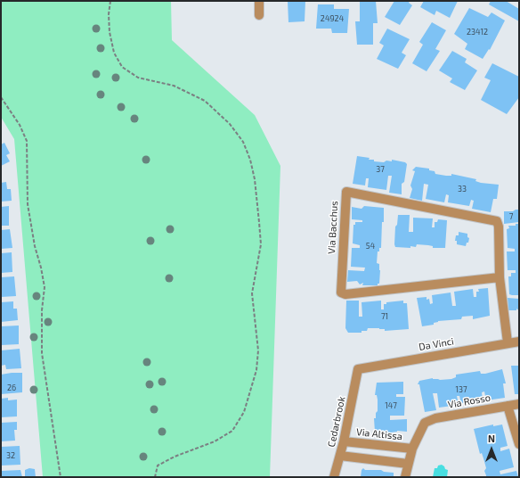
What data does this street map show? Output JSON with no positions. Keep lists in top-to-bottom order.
{
  "streets": {
    "street": [
      "Via Bacchus",
      "Da Vinci",
      "Via Rosso",
      "Cedarbrook",
      "Via Altissa"
    ]
  },
  "crossings": [
    ["Via Bacchus", "Da Vinci"],
    ["Da Vinci", "Cedarbrook"],
    ["Via Rosso", "Via Altissa"],
    ["Cedarbrook", "Via Altissa"]
  ],
  "house_numbers": [
    "24924",
    "23412",
    "37",
    "33",
    "7",
    "54",
    "71",
    "26",
    "137",
    "147",
    "32"
  ],
  "north": "top"
}
